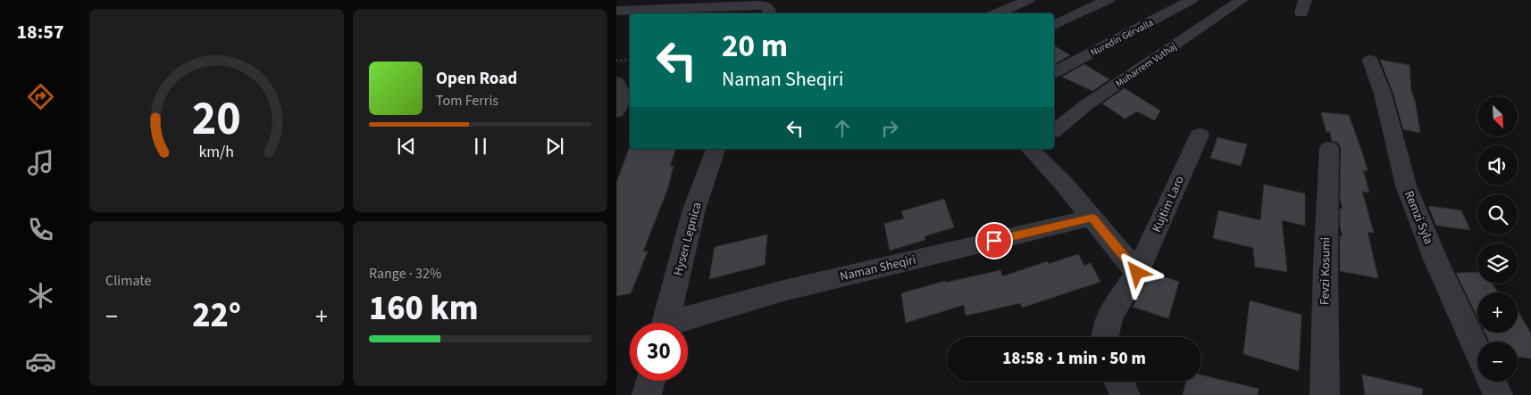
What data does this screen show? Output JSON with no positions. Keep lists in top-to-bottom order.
{
  "streets": {
    "street": [
      "Nuredin Gërvalla",
      "Muharrem Vuthaj",
      "Kujtim Laro",
      "Remzi Syla",
      "Hysen Lepnica",
      "Naman Sheqiri",
      "Fevzi Kosumi"
    ]
  },
  "north": "bottom right",
  "page": {
    "tabs": "18:57",
    "turn": ["20 m", "Naman Sheqiri"],
    "song": ["Open Road", "Tom Ferris"],
    "map_buttons": ["+", "−"],
    "tile": [
      "Climate",
      ["Range · 32%", "160 km"]
    ],
    "heat": ["−", "22°", "+"],
    "limit": "30",
    "trip": "18:58 · 1 min · 50 m",
    "gauge": ["20", "km/h"]
  }
}
